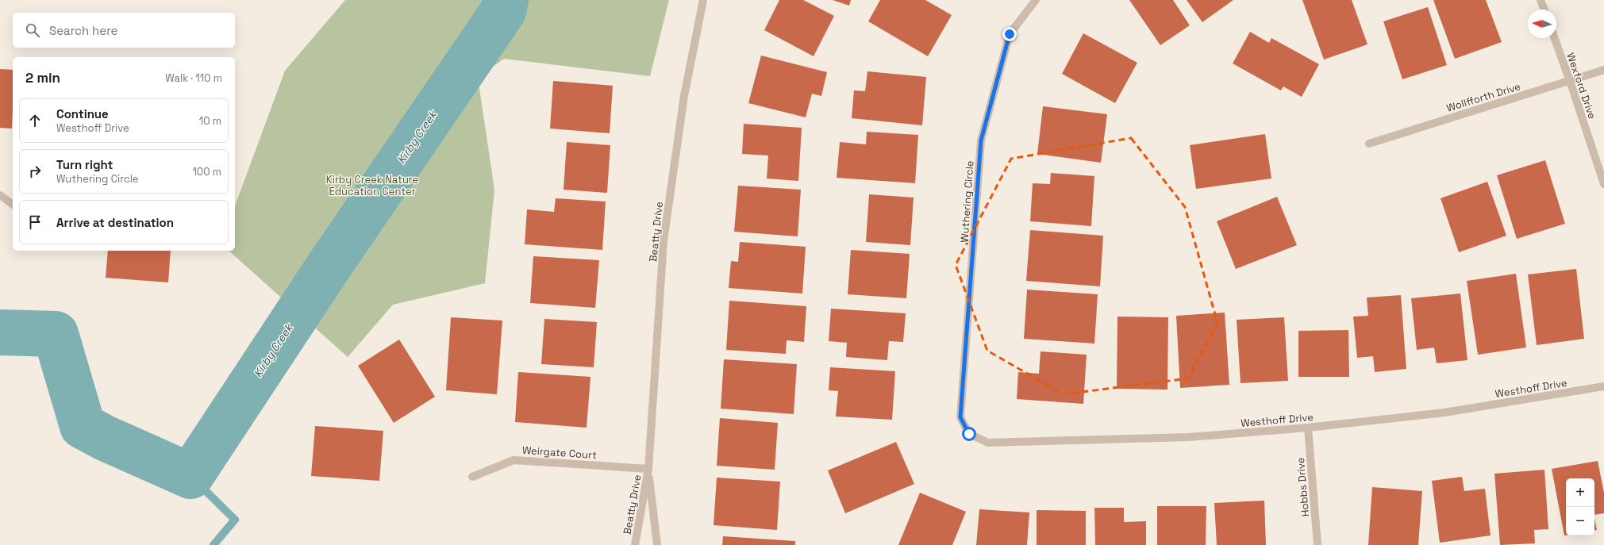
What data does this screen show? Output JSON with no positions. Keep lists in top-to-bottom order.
{
  "streets": {
    "street": [
      "Wexford Drive",
      "Wollfforth Drive",
      "Wuthering Circle",
      "Beatty Drive",
      "Westhoff Drive",
      "Weirgate Court",
      "Hobbs Drive"
    ]
  },
  "crossings": [
    ["Wexford Drive", "Wollfforth Drive"],
    ["Wuthering Circle", "Westhoff Drive"],
    ["Beatty Drive", "Weirgate Court"],
    ["Westhoff Drive", "Hobbs Drive"]
  ],
  "water": ["Kirby Creek"],
  "parks": ["Kirby Creek Nature Education Center"],
  "north": "left",
  "page": {
    "search": "Search here",
    "heading": ["2 min", "Walk · 110 m"],
    "list": [
      ["Continue", "Westhoff Drive", "10 m"],
      ["Turn right", "Wuthering Circle", "100 m"],
      "Arrive at destination"
    ],
    "map_buttons": ["+", "−"]
  }
}
